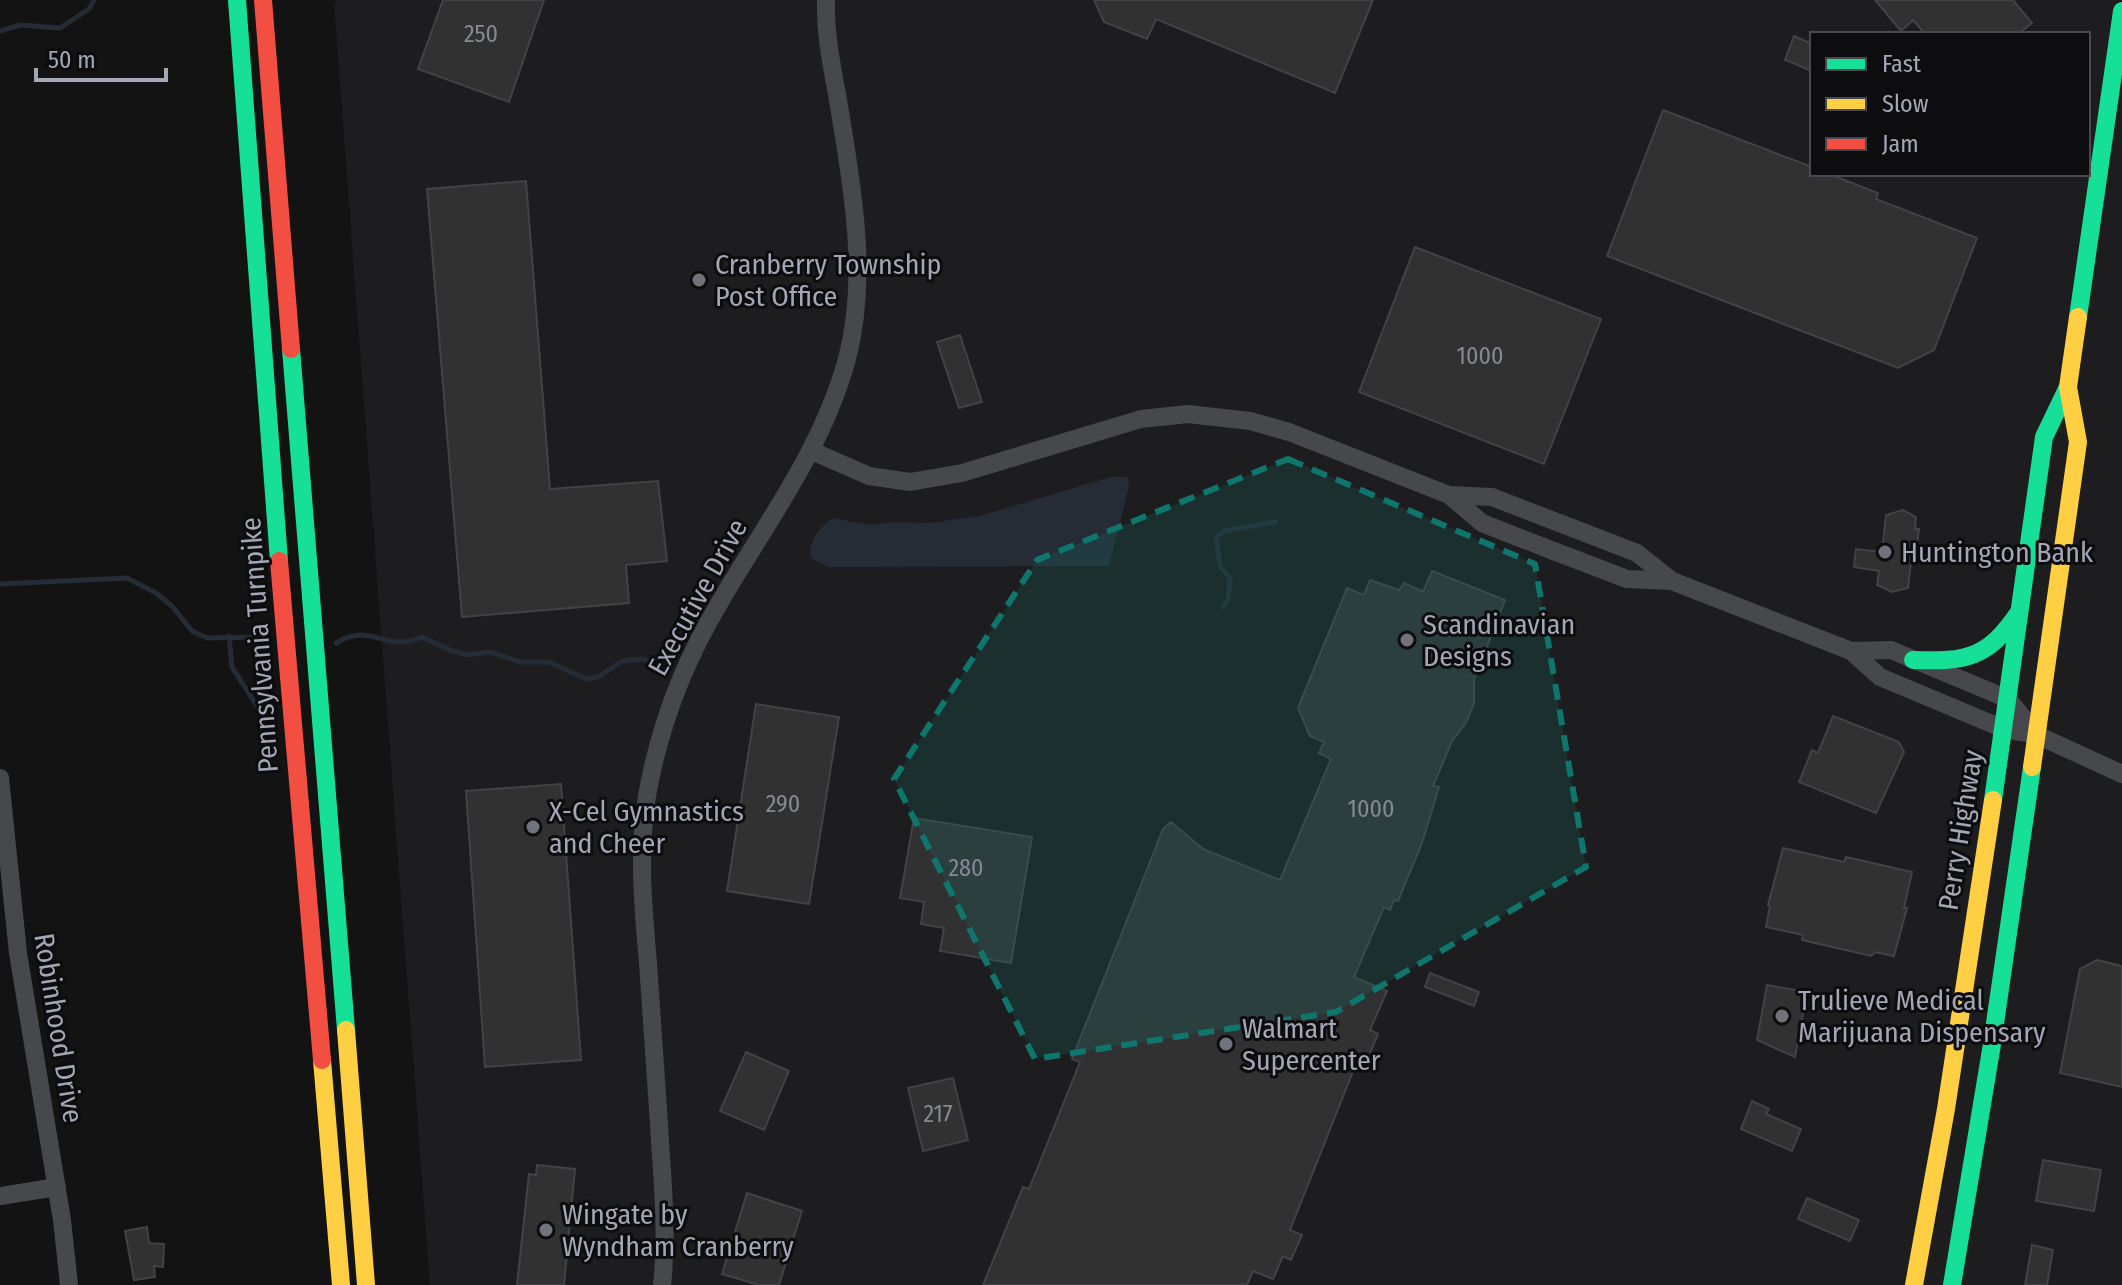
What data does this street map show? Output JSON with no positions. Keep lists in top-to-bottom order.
{
  "streets": {
    "main road": ["Pennsylvania Turnpike", "Perry Highway"],
    "street": ["Executive Drive", "Robinhood Drive"]
  },
  "places": [
    "Cranberry Township Post Office",
    "Huntington Bank",
    "Scandinavian Designs",
    "X-Cel Gymnastics and Cheer",
    "Trulieve Medical Marijuana Dispensary",
    "Walmart Supercenter",
    "Wingate by Wyndham Cranberry"
  ],
  "house_numbers": [
    "250",
    "1000",
    "290",
    "1000",
    "280",
    "217"
  ],
  "legend": ["Fast", "Slow", "Jam"],
  "scale_bar": "50 m"
}
